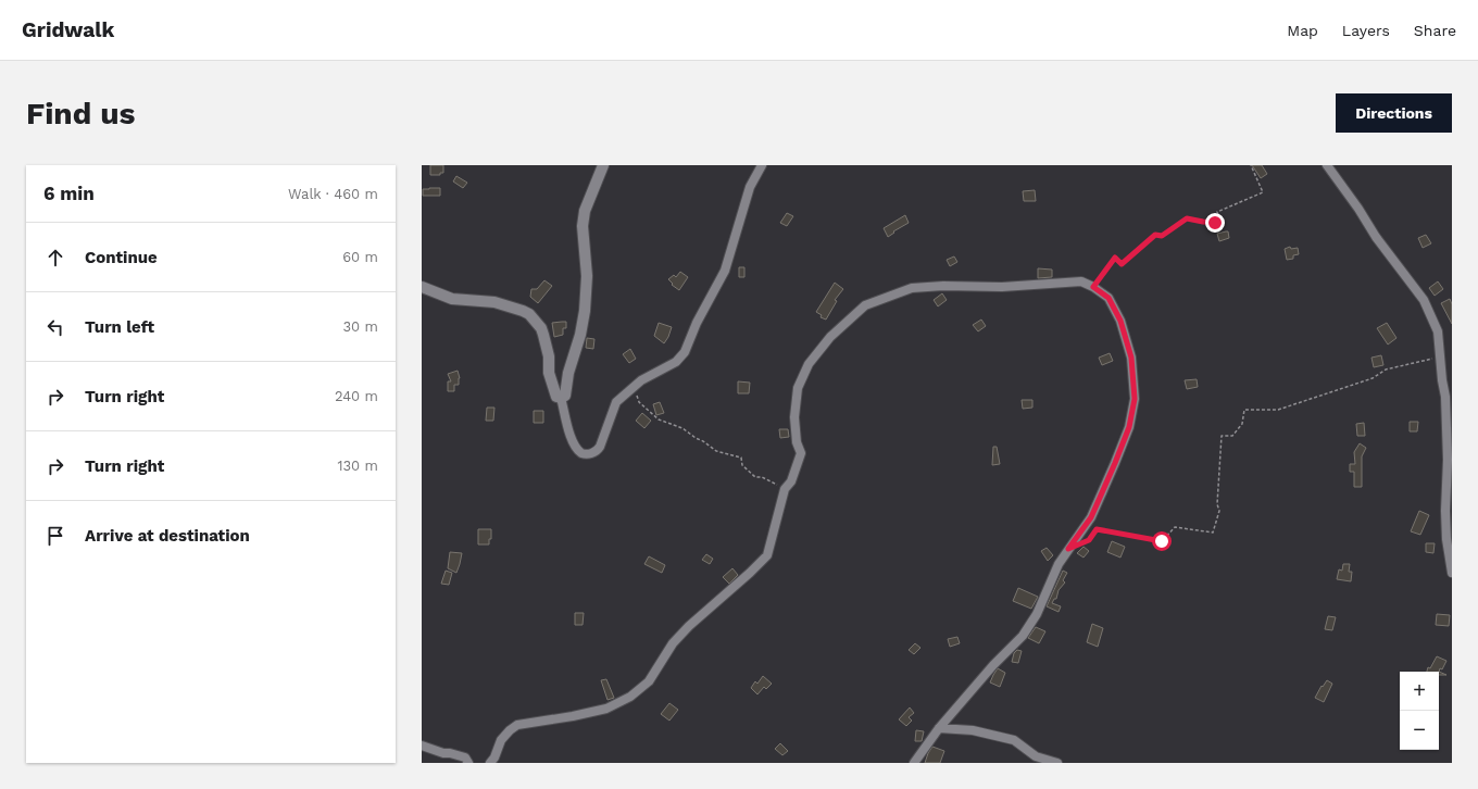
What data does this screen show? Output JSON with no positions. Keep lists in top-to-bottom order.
{
  "page": {
    "header": "Gridwalk",
    "nav": ["Map", "Layers", "Share"],
    "buttons": "Directions",
    "title": "Find us",
    "heading": ["6 min", "Walk · 460 m"],
    "list": [
      ["Continue", "60 m"],
      ["Turn left", "30 m"],
      ["Turn right", "240 m"],
      ["Turn right", "130 m"],
      "Arrive at destination"
    ],
    "map_buttons": ["+", "−"]
  }
}
